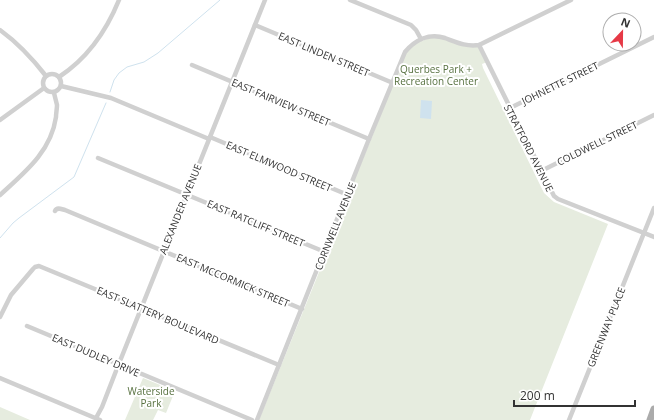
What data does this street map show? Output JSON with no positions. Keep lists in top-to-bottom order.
{
  "streets": {
    "street": [
      "EAST LINDEN STREET",
      "JOHNETTE STREET",
      "EAST FAIRVIEW STREET",
      "COLDWELL STREET",
      "STRATFORD AVENUE",
      "EAST ELMWOOD STREET",
      "ALEXANDER AVENUE",
      "EAST RATCLIFF STREET",
      "CORNWELL AVENUE",
      "EAST MCCORMICK STREET",
      "EAST SLATTERY BOULEVARD",
      "GREENWAY PLACE",
      "EAST DUDLEY DRIVE"
    ]
  },
  "crossings": [
    ["EAST LINDEN STREET", "ALEXANDER AVENUE"],
    ["EAST LINDEN STREET", "CORNWELL AVENUE"],
    ["JOHNETTE STREET", "STRATFORD AVENUE"],
    ["EAST FAIRVIEW STREET", "ALEXANDER AVENUE"],
    ["EAST FAIRVIEW STREET", "CORNWELL AVENUE"],
    ["COLDWELL STREET", "STRATFORD AVENUE"],
    ["STRATFORD AVENUE", "GREENWAY PLACE"],
    ["EAST ELMWOOD STREET", "ALEXANDER AVENUE"],
    ["EAST ELMWOOD STREET", "CORNWELL AVENUE"],
    ["ALEXANDER AVENUE", "EAST RATCLIFF STREET"],
    ["ALEXANDER AVENUE", "EAST MCCORMICK STREET"],
    ["ALEXANDER AVENUE", "EAST SLATTERY BOULEVARD"],
    ["ALEXANDER AVENUE", "EAST DUDLEY DRIVE"],
    ["EAST RATCLIFF STREET", "CORNWELL AVENUE"],
    ["CORNWELL AVENUE", "EAST MCCORMICK STREET"],
    ["CORNWELL AVENUE", "EAST SLATTERY BOULEVARD"]
  ],
  "parks": ["Querbes Park + Recreation Center", "Waterside Park"],
  "scale_bar": "200 m",
  "north": "top"
}
